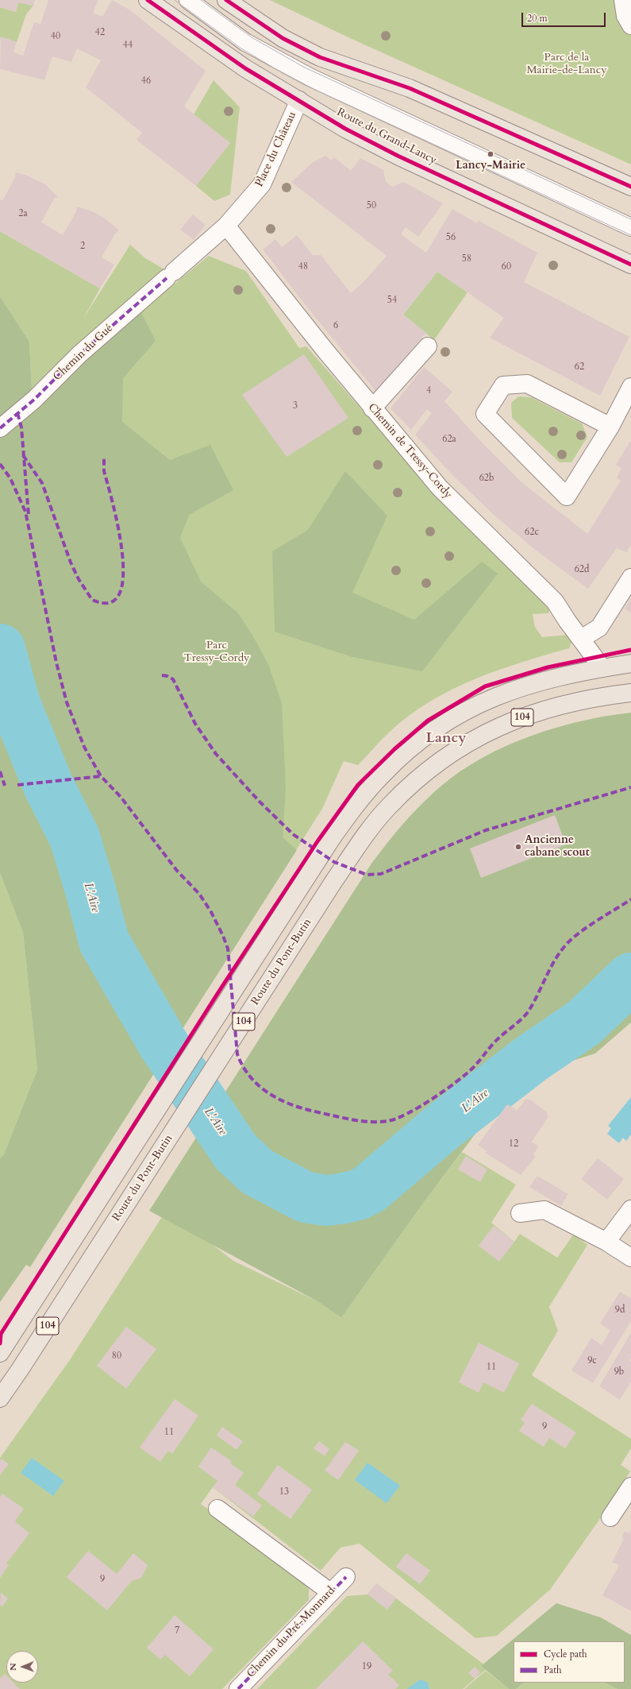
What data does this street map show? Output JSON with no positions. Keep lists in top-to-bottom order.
{
  "streets": {
    "main road": ["Route du Grand-Lancy", "104", "Route du Pont-Butin"],
    "street": [
      "Place du Château",
      "Chemin du Gué",
      "Chemin de Tressy-Cordy",
      "Chemin du Pré-Monnard"
    ]
  },
  "crossings": [
    ["Route du Grand-Lancy", "Place du Château"],
    ["Place du Château", "Chemin du Gué"],
    ["Place du Château", "Chemin de Tressy-Cordy"],
    ["Chemin du Gué", "Chemin de Tressy-Cordy"],
    ["Chemin de Tressy-Cordy", "104"]
  ],
  "districts": ["Lancy"],
  "water": ["L'Aire"],
  "parks": ["Parc de la Mairie-de-Lancy", "Parc Tressy-Cordy"],
  "places": ["Lancy-Mairie", "Ancienne cabane scout"],
  "house_numbers": [
    "42",
    "40",
    "44",
    "46",
    "50",
    "2a",
    "56",
    "2",
    "58",
    "48",
    "60",
    "54",
    "6",
    "62",
    "4",
    "3",
    "62a",
    "62b",
    "62c",
    "62d",
    "12",
    "9d",
    "80",
    "9c",
    "11",
    "9b",
    "9",
    "11",
    "13",
    "9",
    "7",
    "19"
  ],
  "legend": ["Cycle path", "Path"],
  "scale_bar": "20 m",
  "north": "left"
}
